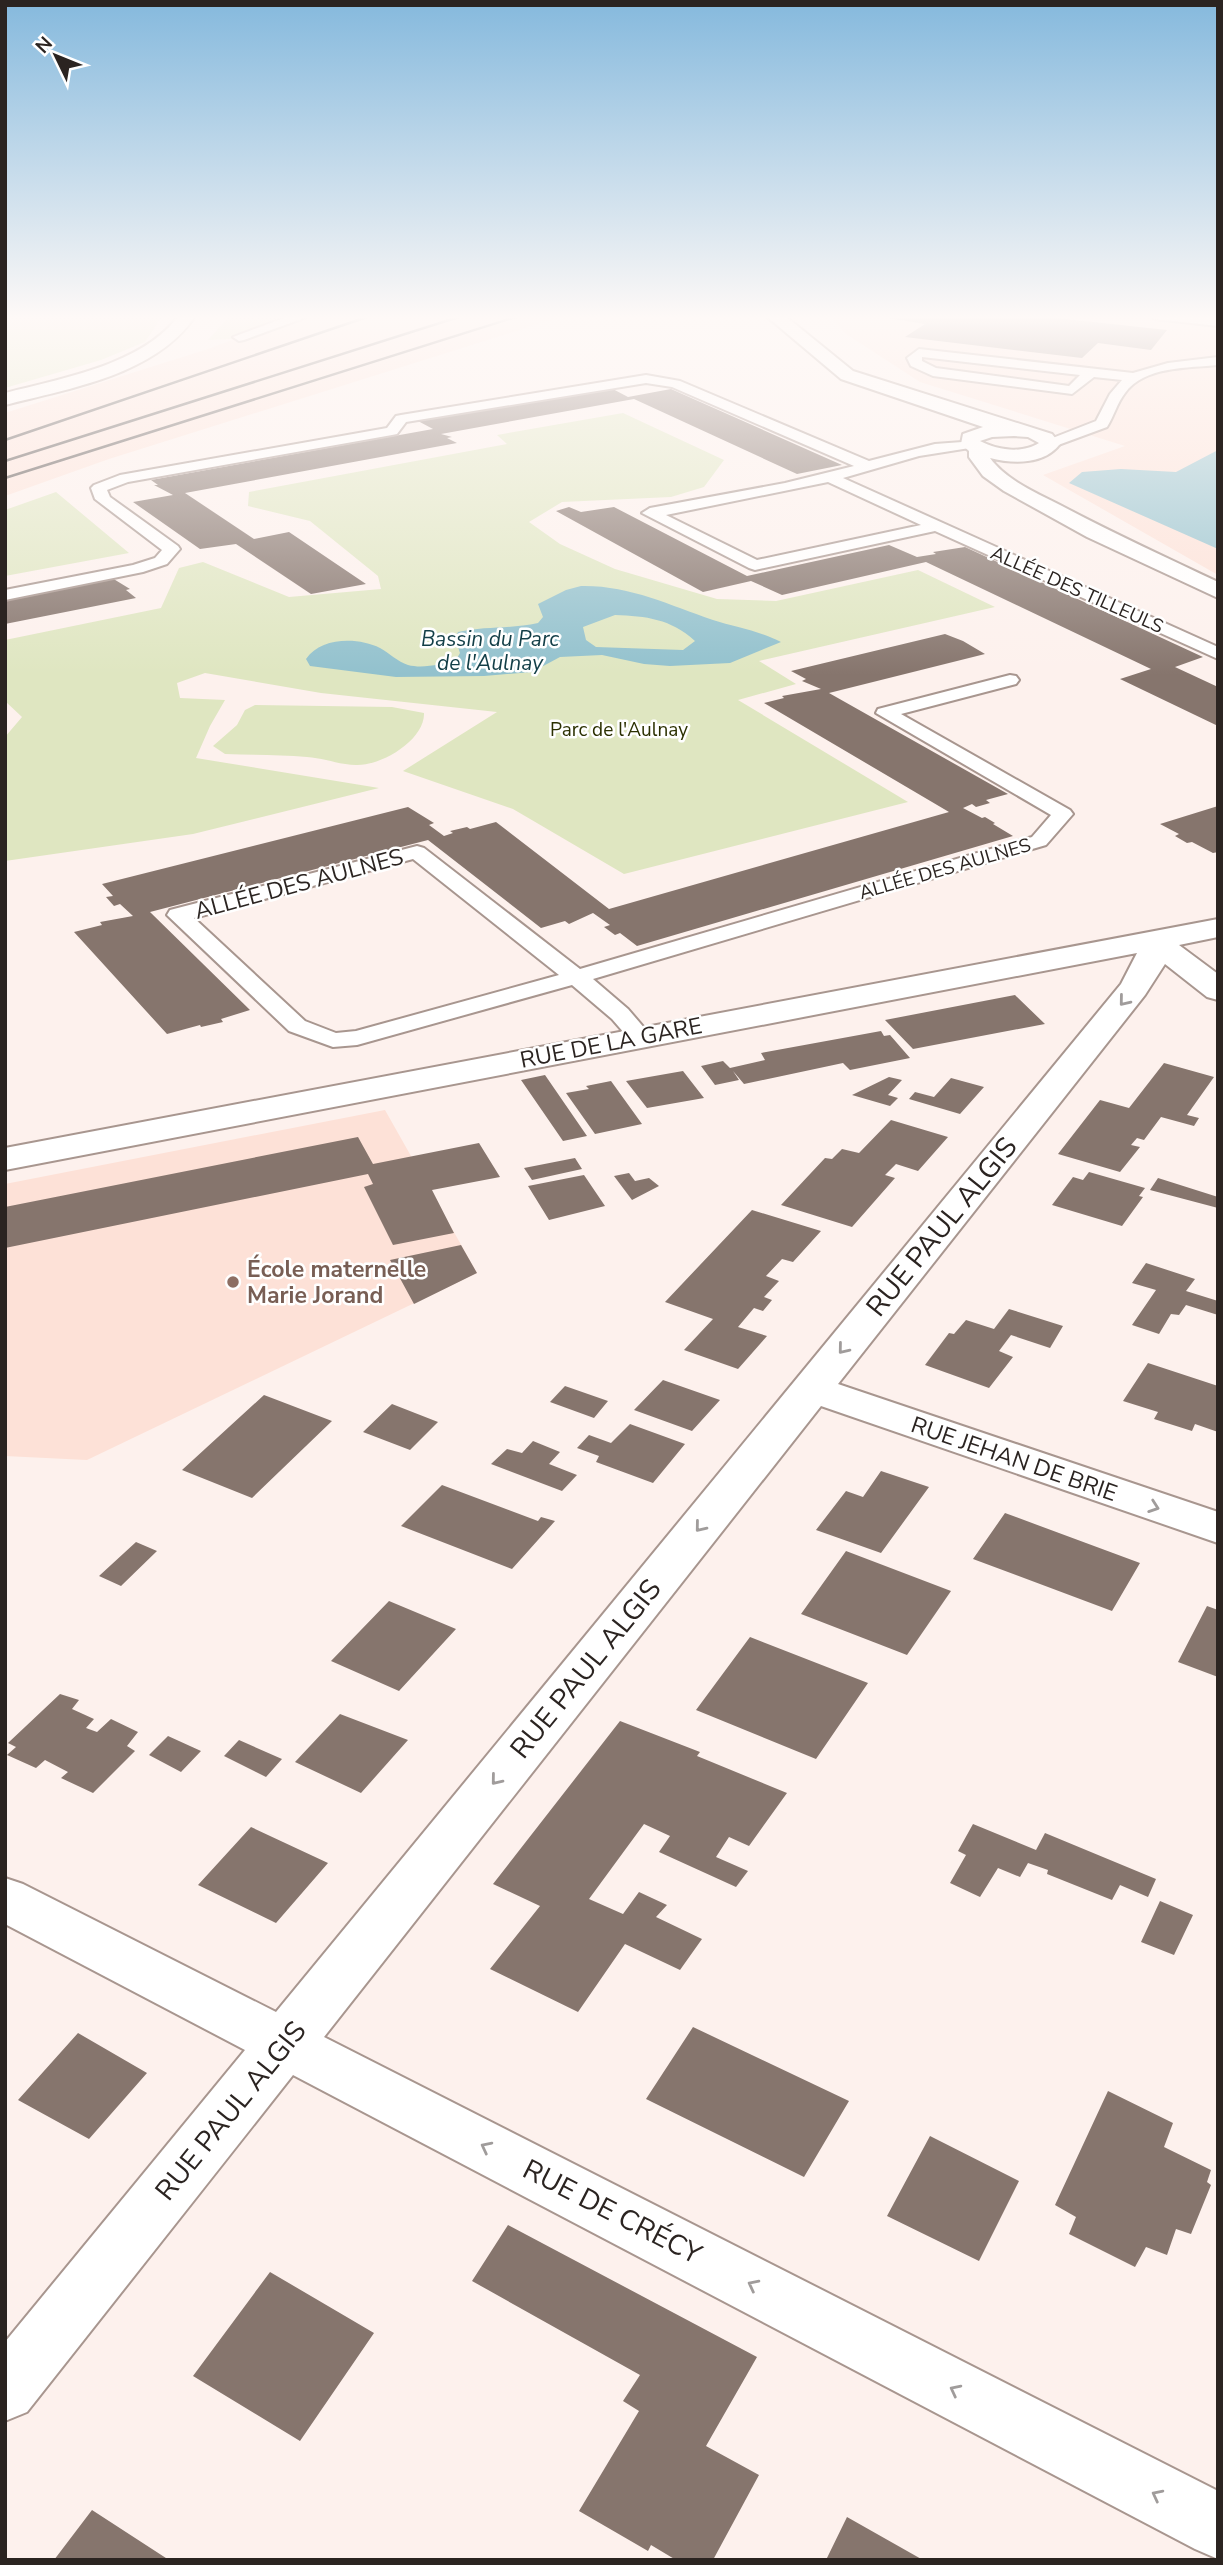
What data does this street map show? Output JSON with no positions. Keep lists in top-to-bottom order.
{
  "streets": {
    "street": [
      "RUE DE LA GARE",
      "RUE PAUL ALGIS",
      "RUE JEHAN DE BRIE",
      "RUE DE CRÉCY"
    ],
    "lane": ["ALLÉE DES TILLEULS", "ALLÉE DES AULNES"]
  },
  "crossings": [
    ["ALLÉE DES AULNES", "RUE DE LA GARE"],
    ["RUE DE LA GARE", "RUE PAUL ALGIS"],
    ["RUE PAUL ALGIS", "RUE JEHAN DE BRIE"],
    ["RUE PAUL ALGIS", "RUE DE CRÉCY"]
  ],
  "one_way": ["RUE PAUL ALGIS", "RUE JEHAN DE BRIE", "RUE DE CRÉCY"],
  "water": ["Bassin du Parc de l'Aulnay"],
  "parks": ["Parc de l'Aulnay"],
  "places": ["École maternelle Marie Jorand"],
  "north": "top left"
}
